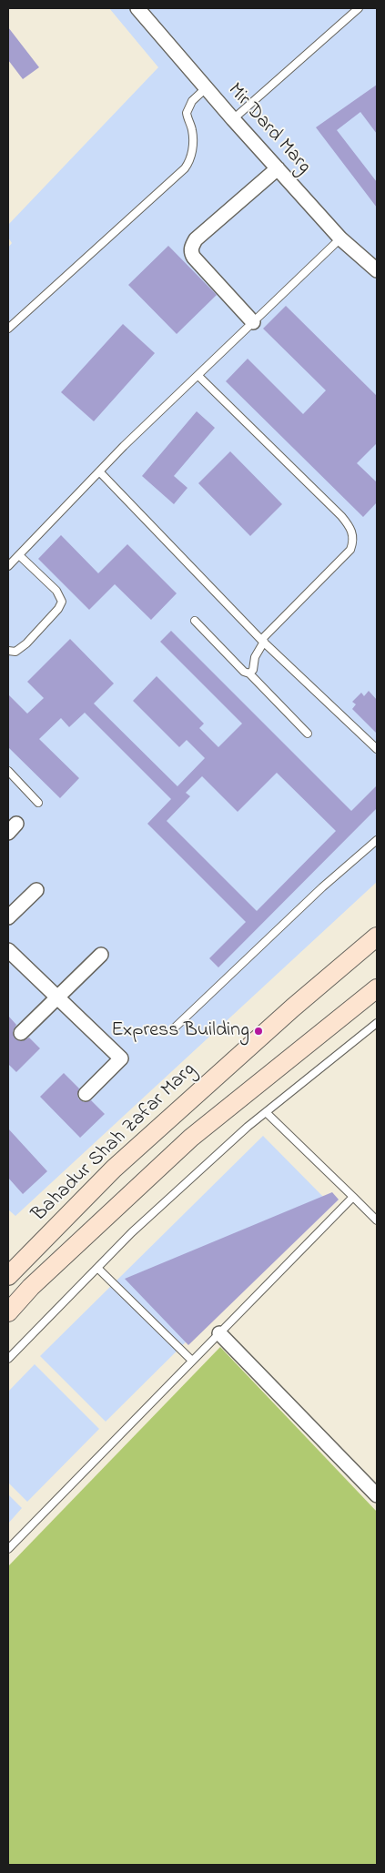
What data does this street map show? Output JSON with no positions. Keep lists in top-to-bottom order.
{
  "streets": {
    "main road": ["Bahadur Shah Zafar Marg"],
    "street": ["Mir Dard Marg"]
  },
  "places": ["Express Building"]
}
